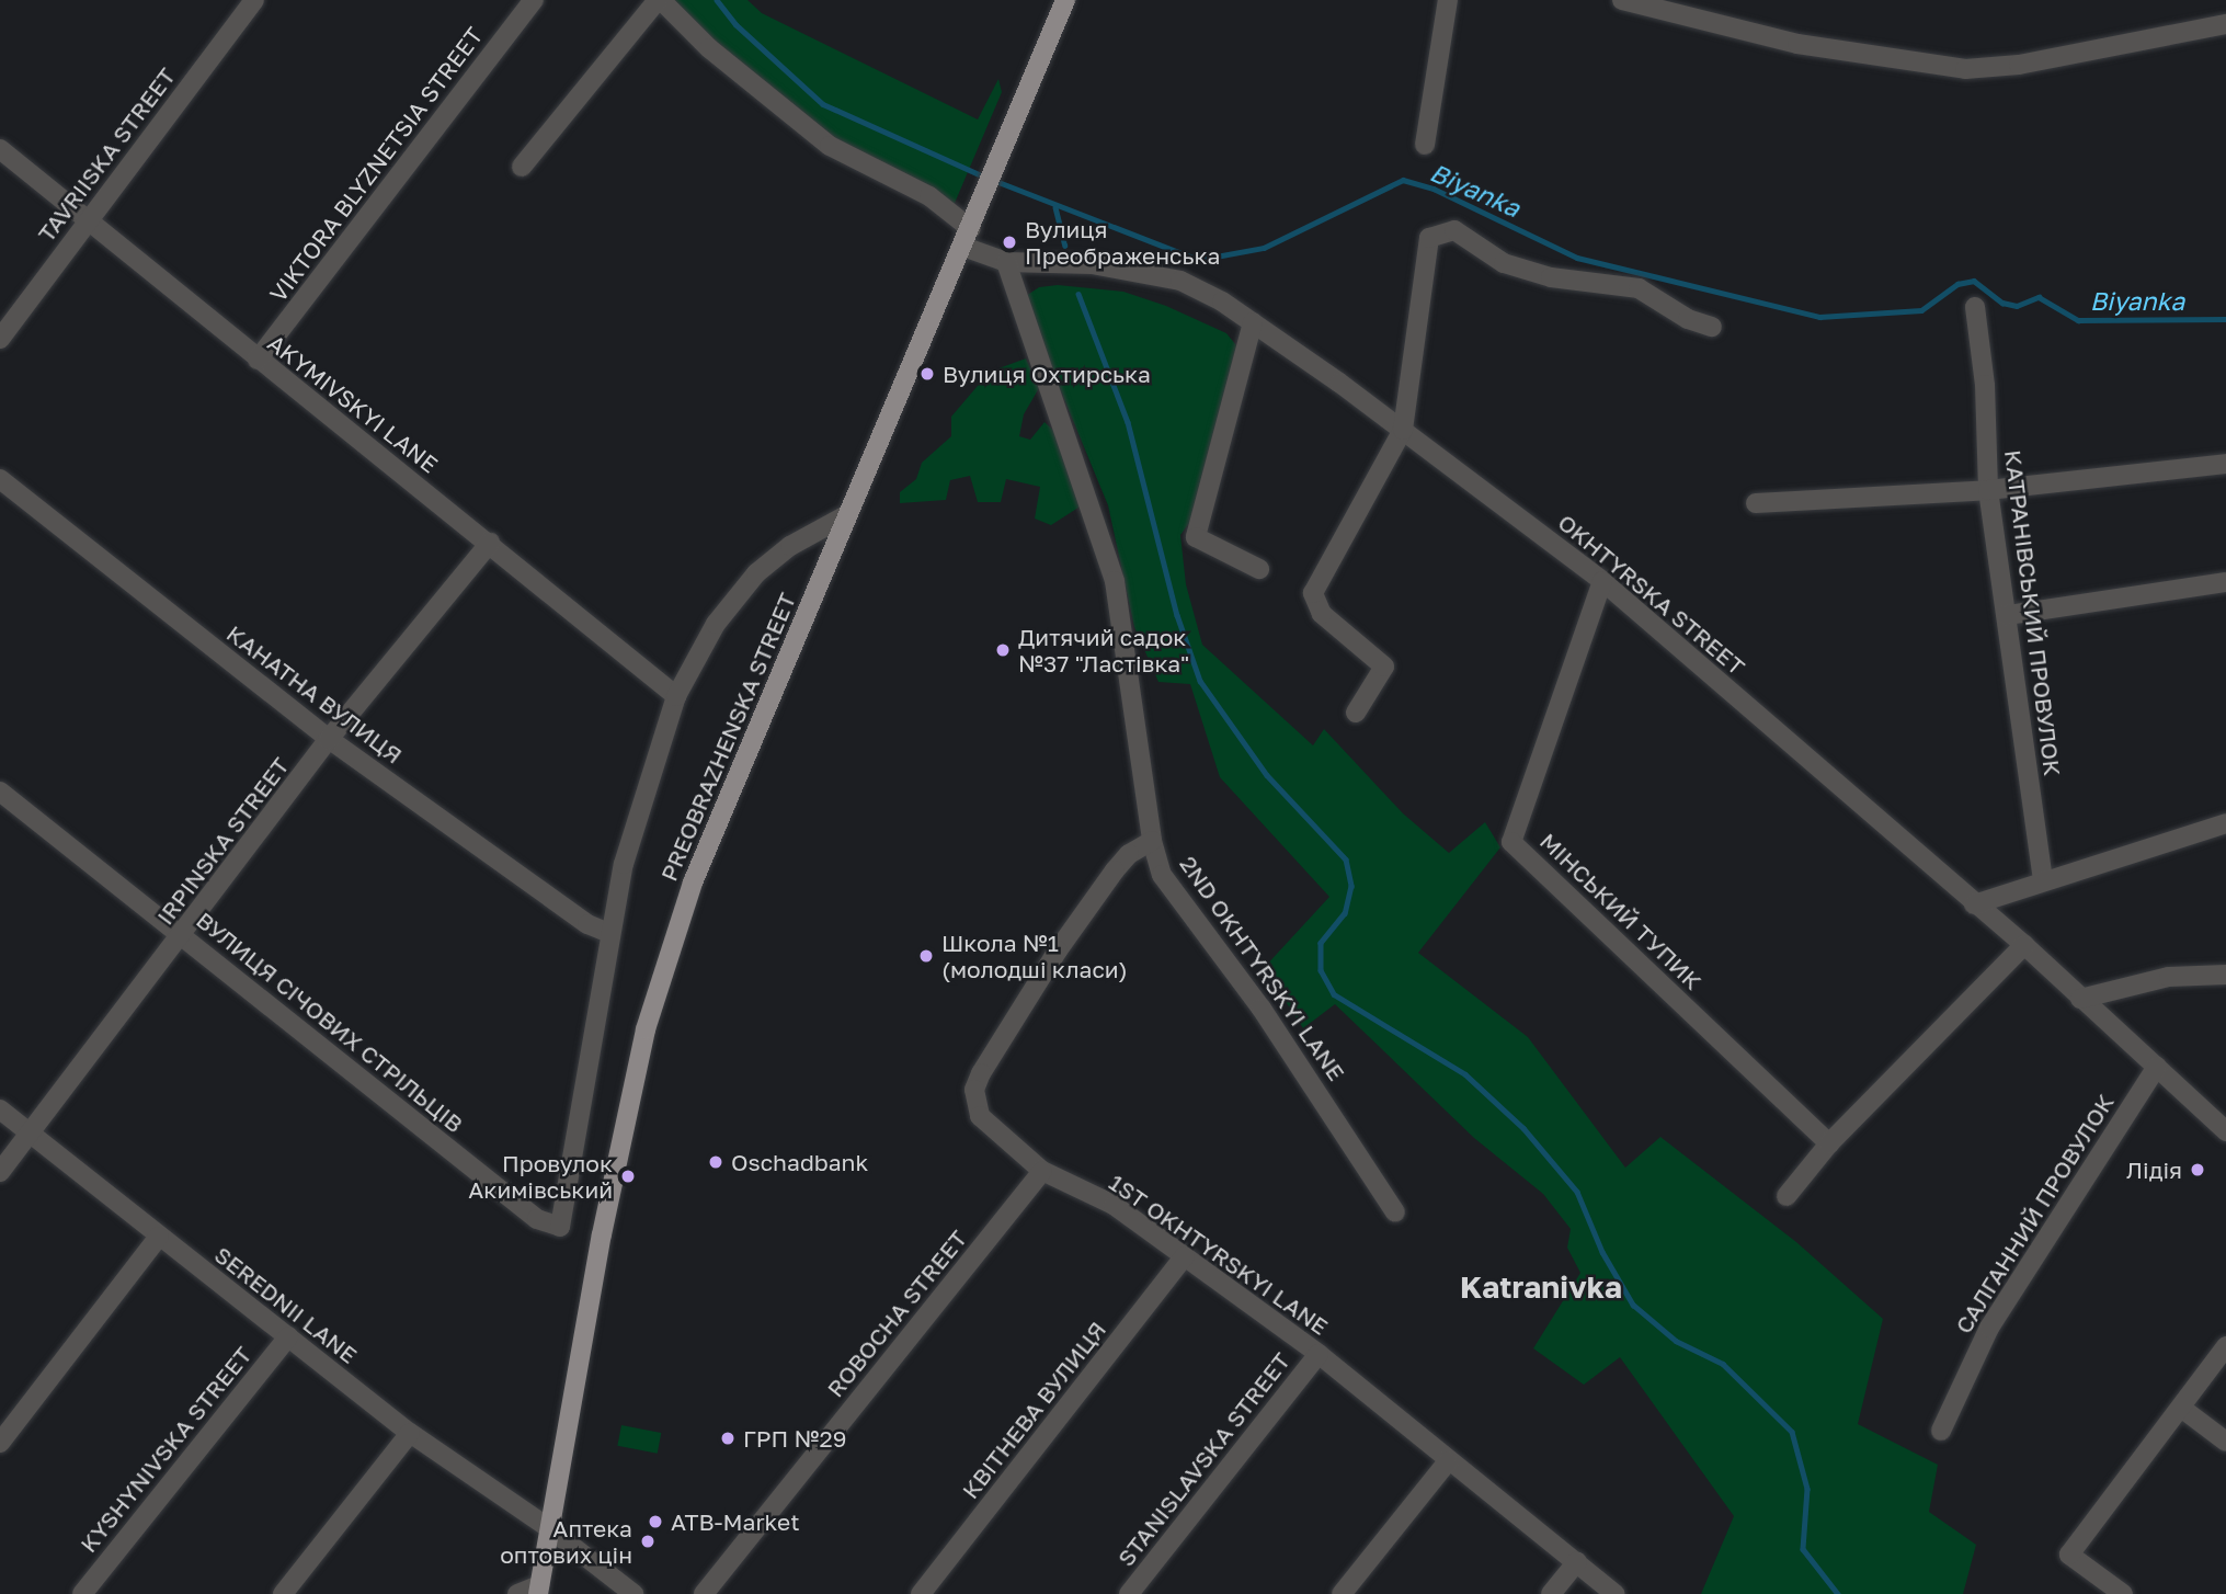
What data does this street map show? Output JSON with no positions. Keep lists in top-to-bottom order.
{
  "streets": {
    "main road": ["PREOBRAZHENSKA STREET"],
    "street": [
      "TAVRIISKA STREET",
      "VIKTORA BLYZNETSIA STREET",
      "AKYMIVSKYI LANE",
      "OKHTYRSKA STREET",
      "КАТРАНІВСЬКИЙ ПРОВУЛОК",
      "КАНАТНА ВУЛИЦЯ",
      "IRPINSKA STREET",
      "МІНСЬКИЙ ТУПИК",
      "2ND OKHTYRSKYI LANE",
      "ВУЛИЦЯ СІЧОВИХ СТРІЛЬЦІВ",
      "САЛГАННИЙ ПРОВУЛОК",
      "1ST OKHTYRSKYI LANE",
      "SEREDNII LANE",
      "ROBOCHA STREET",
      "КВІТНЕВА ВУЛИЦЯ",
      "KYSHYNIVSKA STREET",
      "STANISLAVSKA STREET"
    ]
  },
  "crossings": [
    ["TAVRIISKA STREET", "AKYMIVSKYI LANE"],
    ["VIKTORA BLYZNETSIA STREET", "AKYMIVSKYI LANE"],
    ["AKYMIVSKYI LANE", "IRPINSKA STREET"],
    ["OKHTYRSKA STREET", "PREOBRAZHENSKA STREET"],
    ["OKHTYRSKA STREET", "МІНСЬКИЙ ТУПИК"],
    ["OKHTYRSKA STREET", "2ND OKHTYRSKYI LANE"],
    ["OKHTYRSKA STREET", "САЛГАННИЙ ПРОВУЛОК"],
    ["КАНАТНА ВУЛИЦЯ", "IRPINSKA STREET"],
    ["КАНАТНА ВУЛИЦЯ", "ВУЛИЦЯ СІЧОВИХ СТРІЛЬЦІВ"],
    ["PREOBRAZHENSKA STREET", "SEREDNII LANE"],
    ["IRPINSKA STREET", "ВУЛИЦЯ СІЧОВИХ СТРІЛЬЦІВ"],
    ["IRPINSKA STREET", "SEREDNII LANE"],
    ["2ND OKHTYRSKYI LANE", "1ST OKHTYRSKYI LANE"],
    ["1ST OKHTYRSKYI LANE", "ROBOCHA STREET"],
    ["1ST OKHTYRSKYI LANE", "КВІТНЕВА ВУЛИЦЯ"],
    ["1ST OKHTYRSKYI LANE", "STANISLAVSKA STREET"],
    ["SEREDNII LANE", "KYSHYNIVSKA STREET"]
  ],
  "districts": ["Katranivka"],
  "water": ["Biyanka"],
  "places": [
    "Вулиця Преображенська",
    "Вулиця Охтирська",
    "Дитячий садок №37 \"Ластівка\"",
    "Школа №1 (молодші класи)",
    "Oschadbank",
    "Лідія",
    "Провулок Акимівський",
    "ГРП №29",
    "ATB-Market",
    "Аптека оптових цін"
  ]
}
